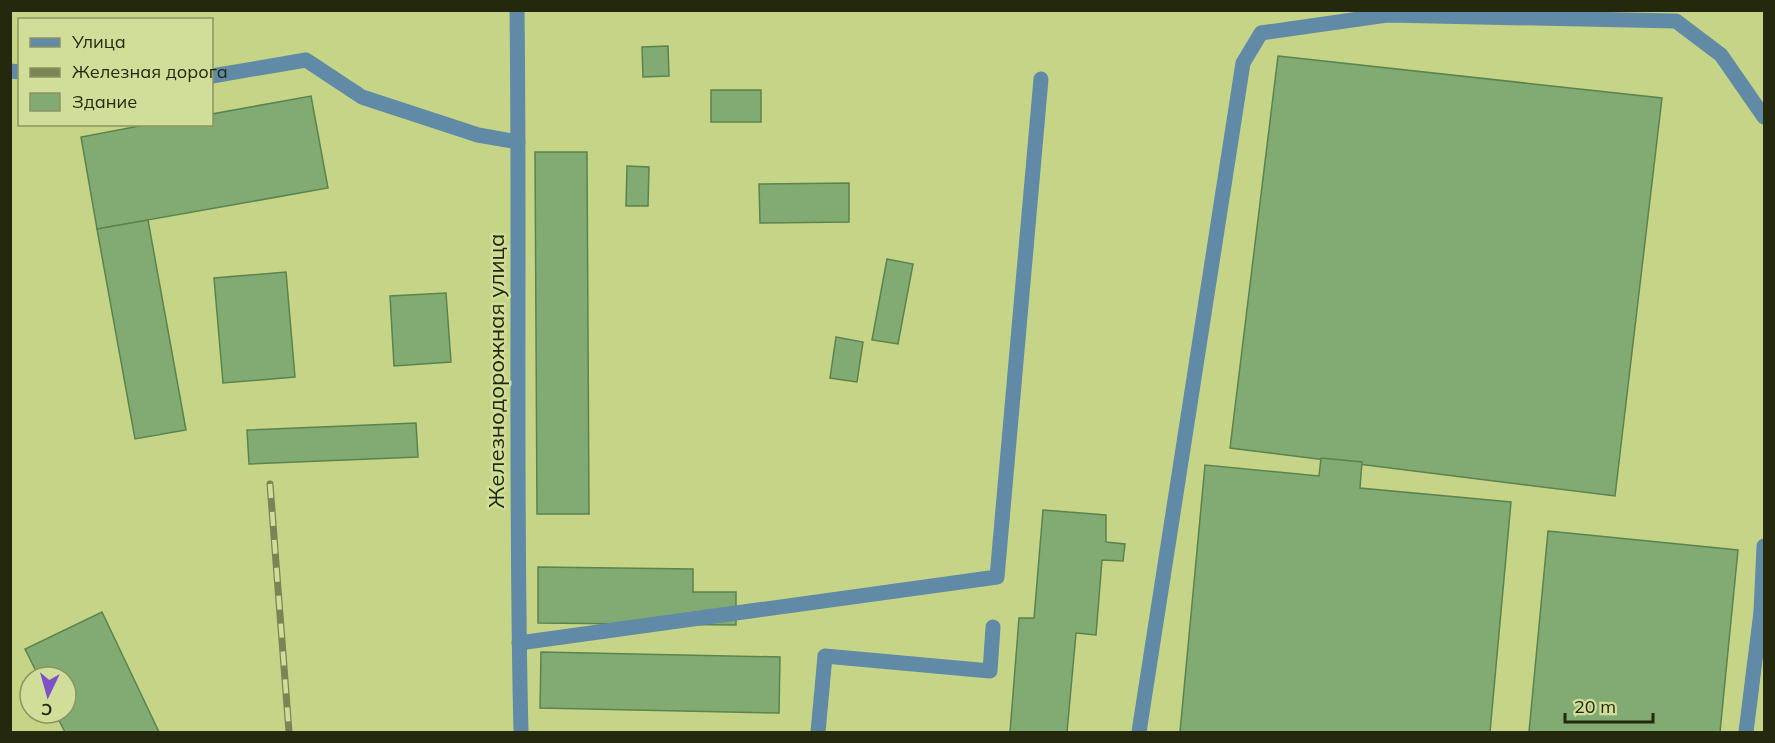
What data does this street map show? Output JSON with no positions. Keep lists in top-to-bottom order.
{
  "streets": {
    "street": ["Железнодорожная улица"]
  },
  "legend": ["Улица", "Железная дорога", "Здание"],
  "scale_bar": "20 m",
  "north": "bottom"
}
